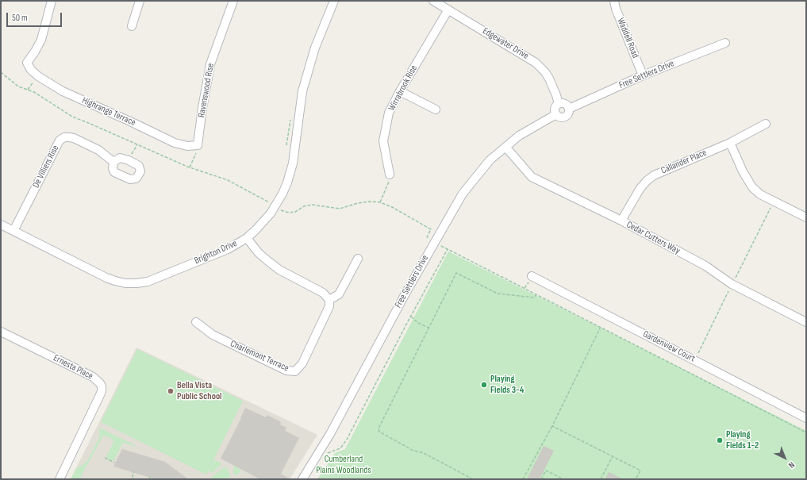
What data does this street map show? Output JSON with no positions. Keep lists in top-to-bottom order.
{
  "streets": {
    "street": [
      "Waddell Road",
      "Edgewater Drive",
      "Free Settlers Drive",
      "Wirrabrook Rise",
      "Ravenswood Rise",
      "Highrange Terrace",
      "Callander Place",
      "De Villiers Rise",
      "Cedar Cutters Way",
      "Brighton Drive",
      "Gardenview Court",
      "Charlemont Terrace",
      "Ernesta Place"
    ]
  },
  "crossings": [
    ["Waddell Road", "Free Settlers Drive"],
    ["Edgewater Drive", "Free Settlers Drive"],
    ["Edgewater Drive", "Wirrabrook Rise"],
    ["Free Settlers Drive", "Cedar Cutters Way"],
    ["Ravenswood Rise", "Highrange Terrace"],
    ["Callander Place", "Cedar Cutters Way"],
    ["De Villiers Rise", "Brighton Drive"]
  ],
  "parks": ["Cumberland Plains Woodlands"],
  "places": ["Playing Fields 3-4", "Bella Vista Public School", "Playing Fields 1-2"],
  "scale_bar": "50 m",
  "north": "bottom right"
}
